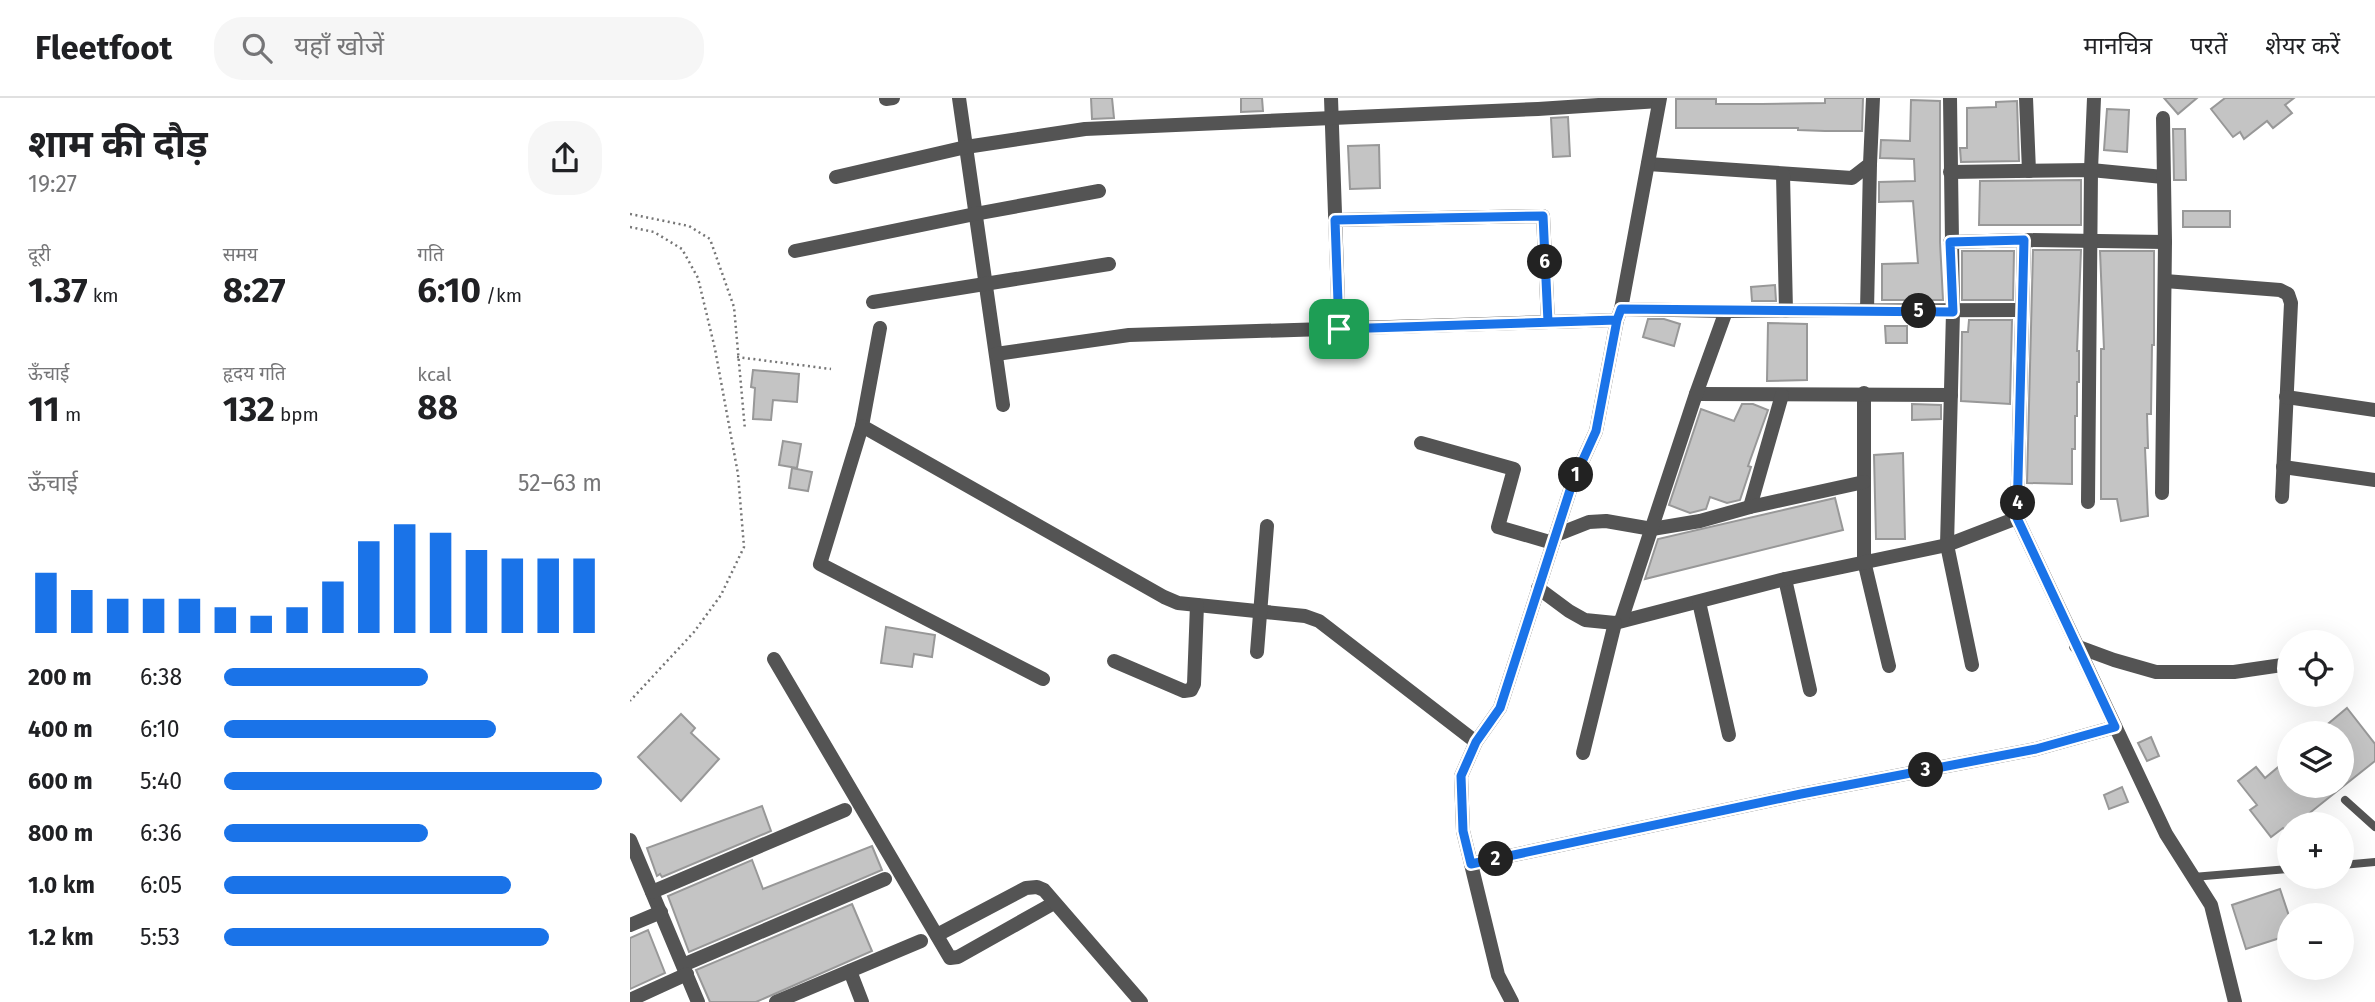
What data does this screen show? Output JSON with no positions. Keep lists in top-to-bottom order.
{
  "page": {
    "header": "Fleetfoot",
    "search": "यहाँ खोजें",
    "nav": ["मानचित्र", "परतें", "शेयर करें"],
    "heading": ["शाम की दौड़", "19:27"],
    "stats": [
      ["दूरी", "1.37 km"],
      ["समय", "8:27"],
      ["गति", "6:10 /km"],
      ["ऊँचाई", "11 m"],
      ["हृदय गति", "132 bpm"],
      ["kcal", "88"]
    ],
    "pins": [
      "6",
      "5",
      "1",
      "4",
      "3",
      "2"
    ],
    "chart": ["ऊँचाई", "52–63 m"],
    "map_buttons": ["+", "−"],
    "list": [
      {
        "name": "200 m",
        "note": "6:38"
      },
      {
        "name": "400 m",
        "note": "6:10"
      },
      {
        "name": "600 m",
        "note": "5:40"
      },
      {
        "name": "800 m",
        "note": "6:36"
      },
      {
        "name": "1.0 km",
        "note": "6:05"
      },
      {
        "name": "1.2 km",
        "note": "5:53"
      }
    ]
  }
}
